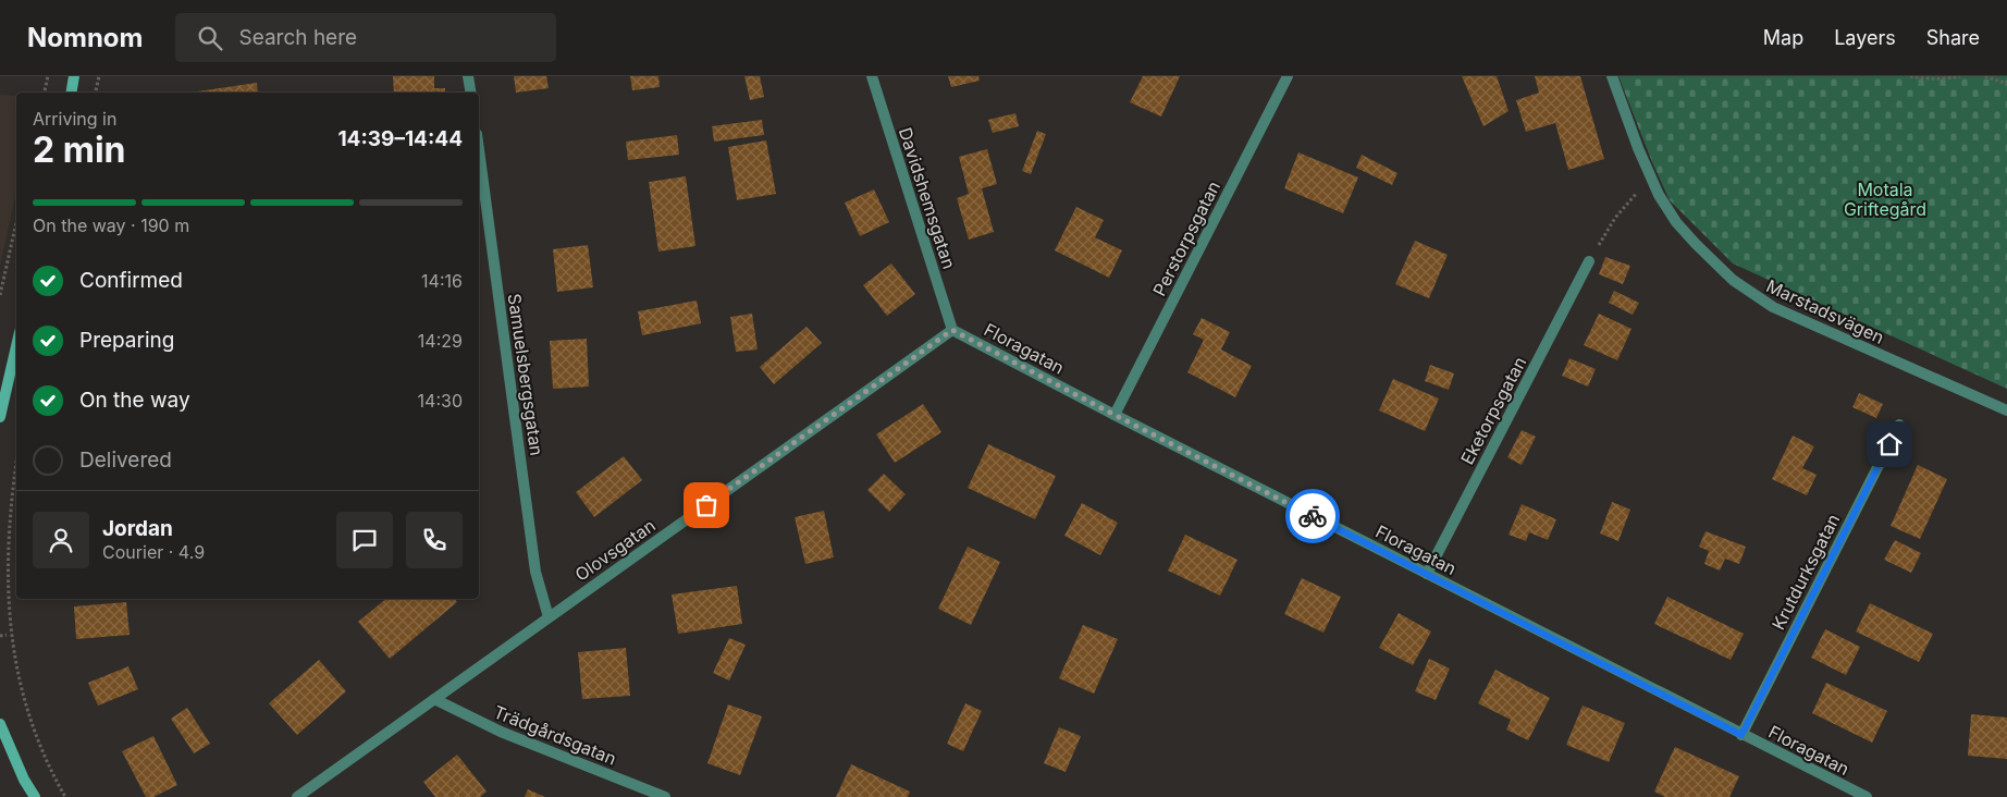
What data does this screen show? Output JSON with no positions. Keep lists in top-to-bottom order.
{
  "streets": {
    "street": [
      "Davidshemsgatan",
      "Perstorpsgatan",
      "Marstadsvägen",
      "Floragatan",
      "Samuelsbergsgatan",
      "Eketorpsgatan",
      "Olovsgatan",
      "Krutdurksgatan",
      "Trädgårdsgatan"
    ]
  },
  "crossings": [
    ["Davidshemsgatan", "Floragatan"],
    ["Davidshemsgatan", "Olovsgatan"],
    ["Perstorpsgatan", "Floragatan"],
    ["Floragatan", "Eketorpsgatan"],
    ["Floragatan", "Olovsgatan"],
    ["Floragatan", "Krutdurksgatan"],
    ["Samuelsbergsgatan", "Olovsgatan"],
    ["Olovsgatan", "Trädgårdsgatan"]
  ],
  "parks": ["Motala Griftegård"],
  "page": {
    "header": "Nomnom",
    "search": "Search here",
    "nav": ["Map", "Layers", "Share"],
    "heading": ["2 min", "Arriving in", "14:39–14:44"],
    "panel": ["Jordan", "Courier · 4.9"],
    "bar": "On the way · 190 m",
    "list": [
      ["Confirmed", "14:16"],
      ["Preparing", "14:29"],
      ["On the way", "14:30"],
      "Delivered"
    ]
  }
}
